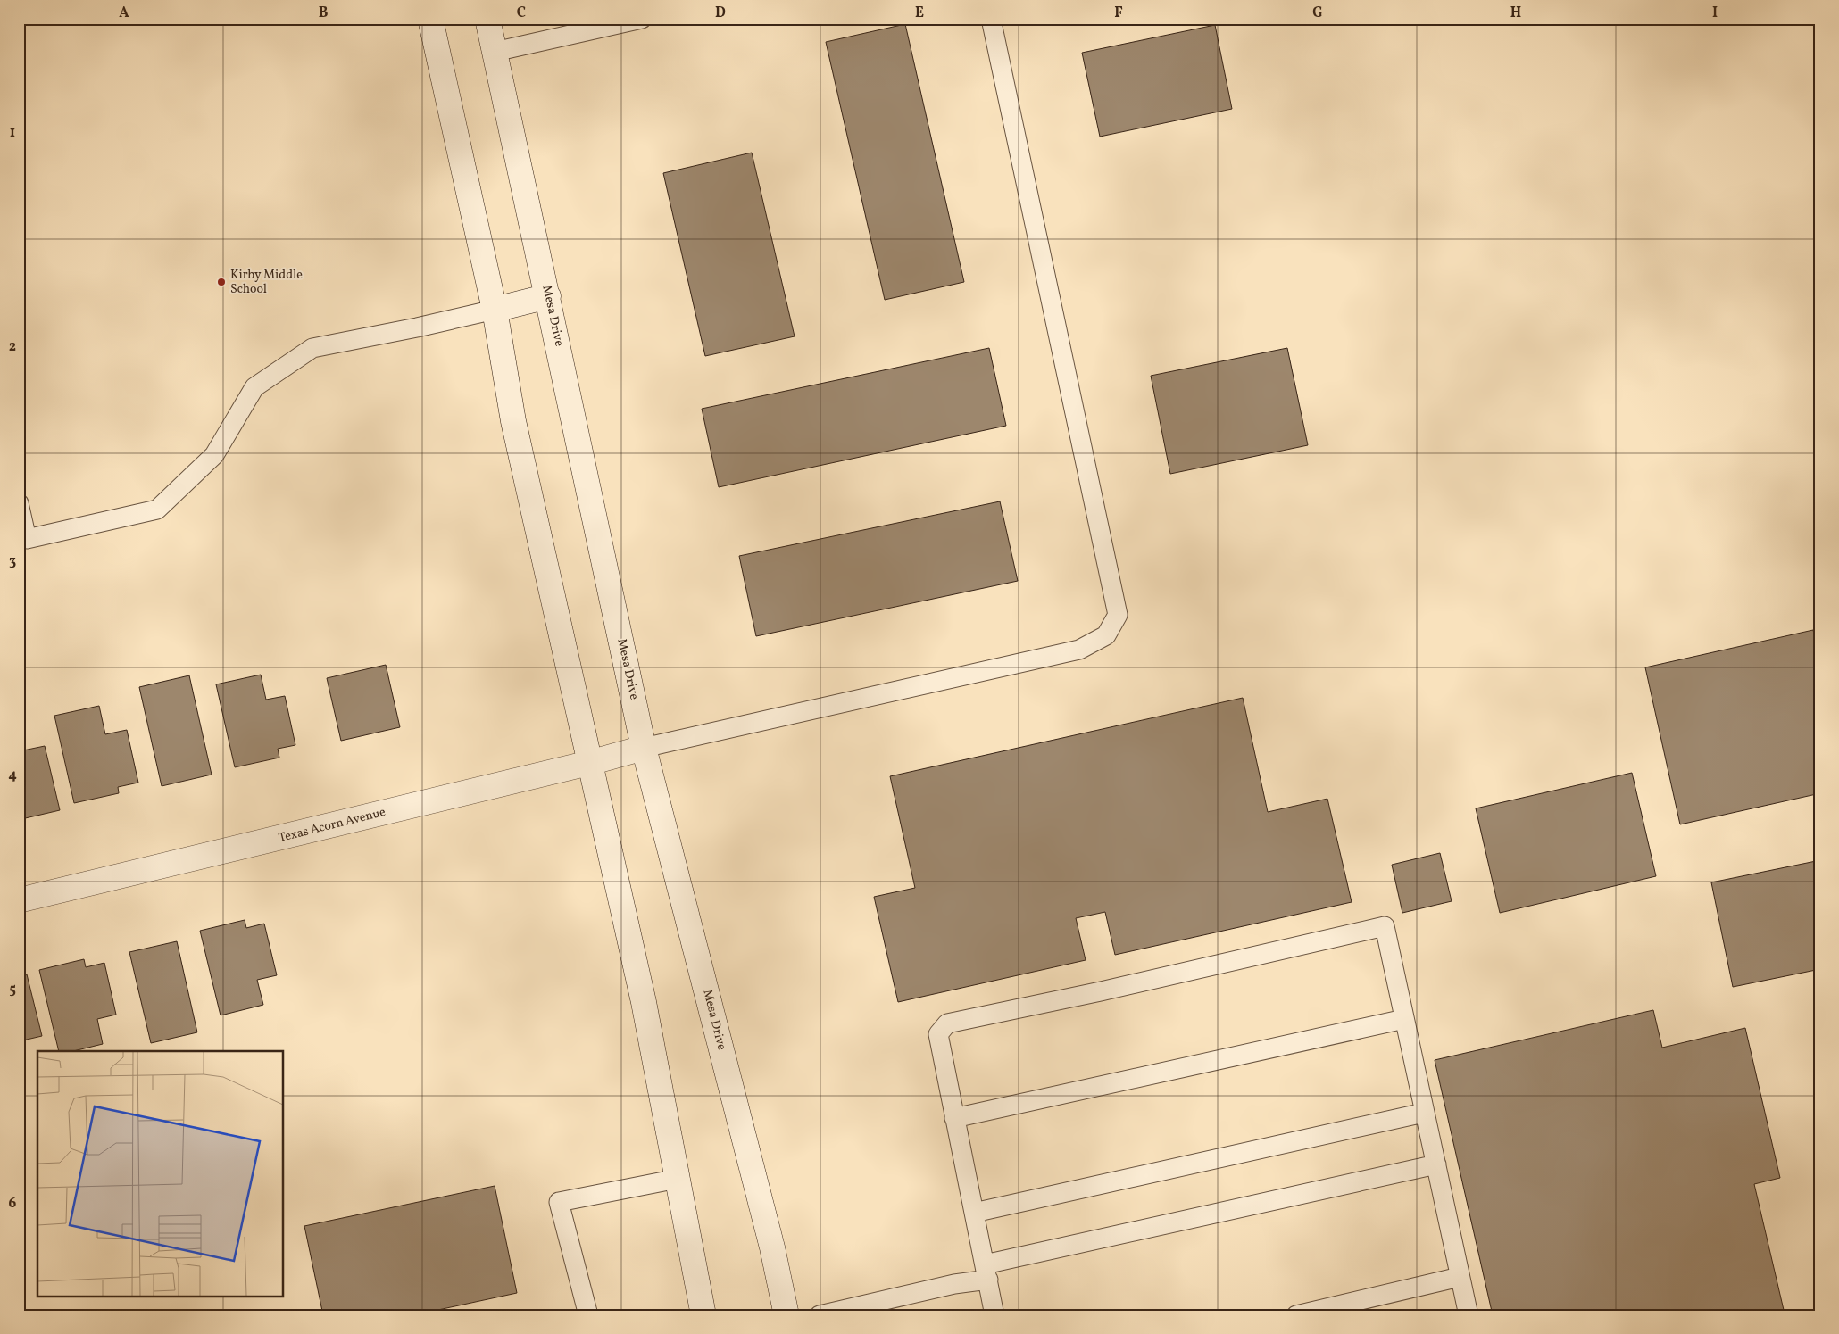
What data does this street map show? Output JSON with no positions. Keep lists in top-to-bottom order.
{
  "streets": {
    "main road": ["Mesa Drive", "Texas Acorn Avenue"]
  },
  "crossings": [
    ["Mesa Drive", "Texas Acorn Avenue"]
  ],
  "places": ["Kirby Middle School"],
  "grid": {
    "columns": [
      "A",
      "B",
      "C",
      "D",
      "E",
      "F",
      "G",
      "H",
      "I"
    ],
    "rows": [
      "1",
      "2",
      "3",
      "4",
      "5",
      "6"
    ]
  }
}
